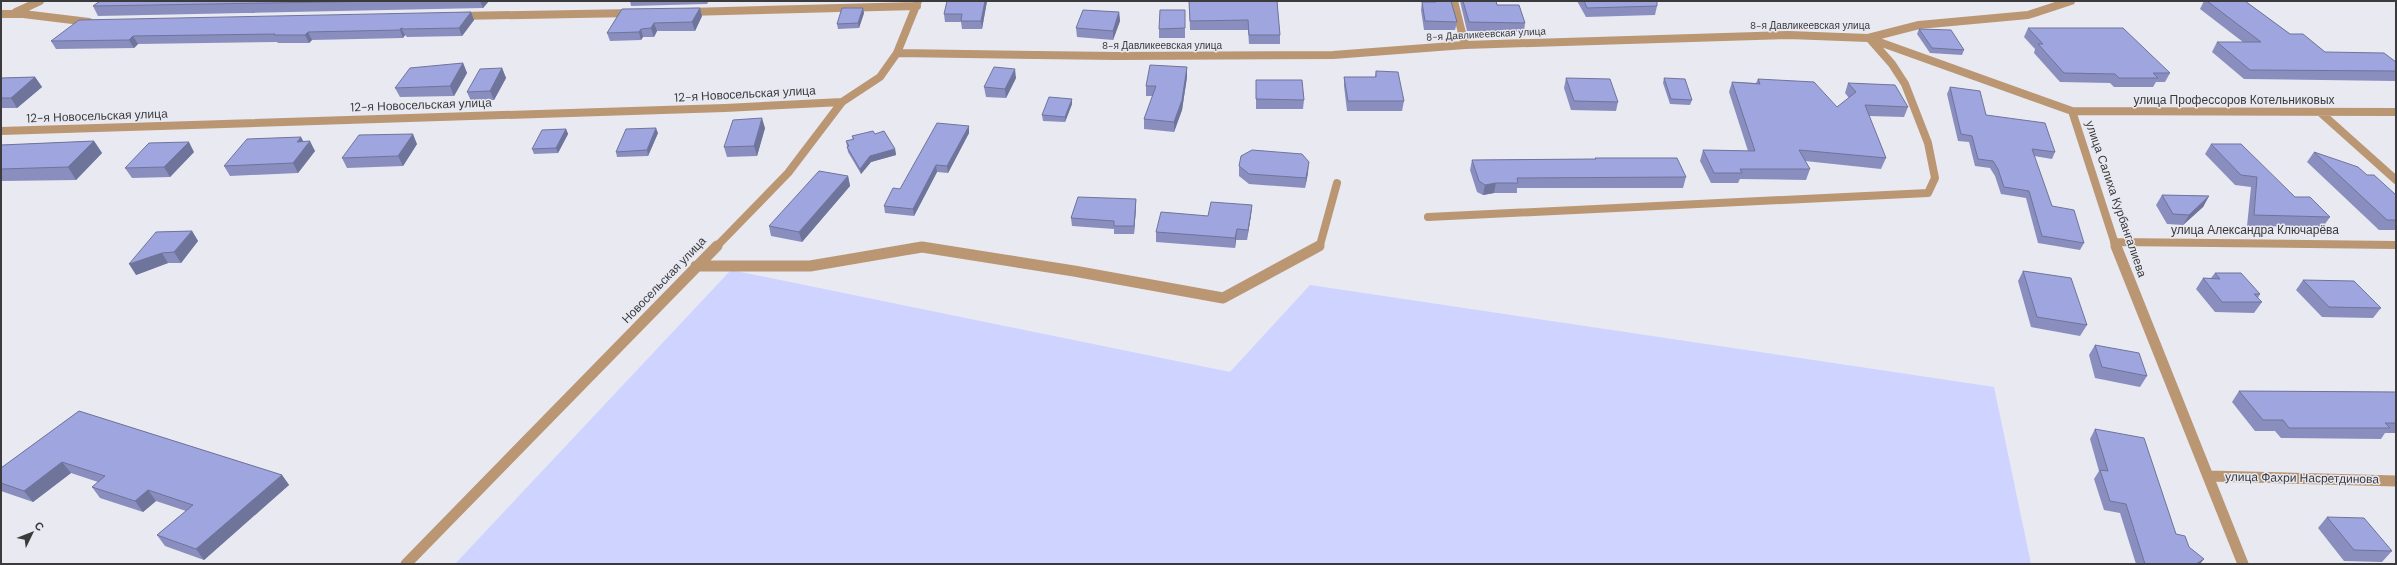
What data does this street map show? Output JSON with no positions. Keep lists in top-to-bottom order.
{
  "streets": {
    "street": [
      "8-я Давликеевская улица",
      "12-я Новосельская улица",
      "улица Профессоров Котельниковых",
      "улица Салиха Курбангалиева",
      "улица Александра Ключарёва",
      "Новосельская улица",
      "улица Фахри Насретдинова"
    ]
  },
  "crossings": [
    ["8-я Давликеевская улица", "улица Салиха Курбангалиева"],
    ["8-я Давликеевская улица", "Новосельская улица"],
    ["12-я Новосельская улица", "Новосельская улица"],
    ["улица Профессоров Котельниковых", "улица Салиха Курбангалиева"],
    ["улица Салиха Курбангалиева", "улица Александра Ключарёва"],
    ["улица Салиха Курбангалиева", "улица Фахри Насретдинова"]
  ],
  "north": "top right"
}
